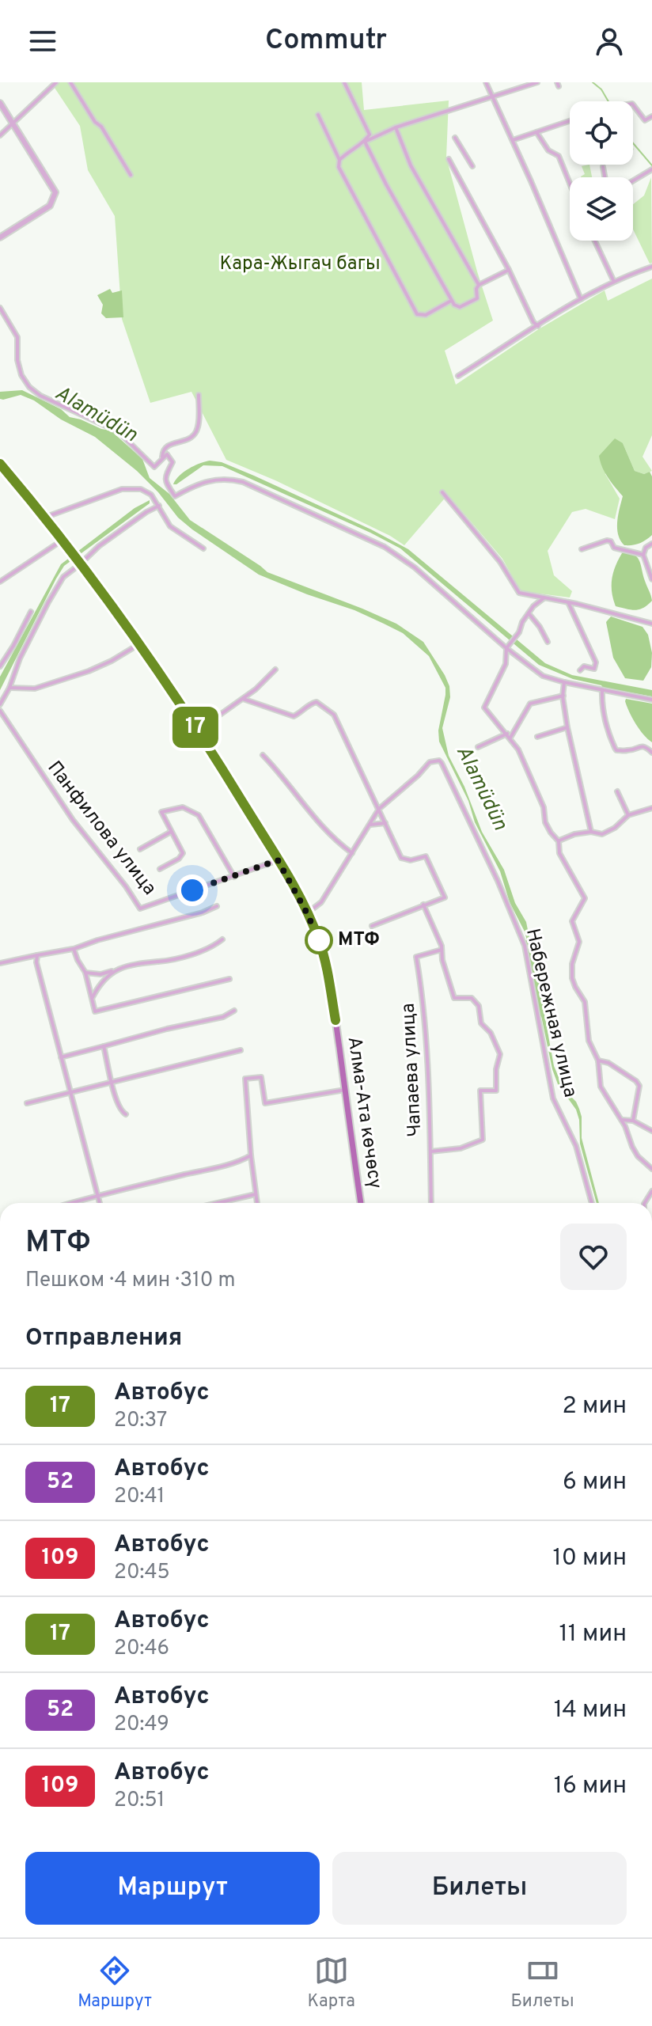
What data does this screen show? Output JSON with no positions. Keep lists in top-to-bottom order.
{
  "streets": {
    "main road": ["Алма-Ата көчөсү"],
    "street": ["Панфилова улица", "Набережная улица", "Чапаева улица"]
  },
  "crossings": [
    ["Панфилова улица", "Алма-Ата көчөсү"],
    ["Набережная улица", "Алма-Ата көчөсү"]
  ],
  "water": ["Alamüdün"],
  "parks": ["Кара-Жыгач багы"],
  "places": ["МТФ"],
  "lines": ["bus line 17"],
  "page": {
    "header": "Commutr",
    "on_map": "17",
    "heading": [
      ["МТФ", "Пешком · 4 мин · 310 m"],
      "Отправления"
    ],
    "list": [
      {
        "mark": "17",
        "name": "Автобус",
        "note": "20:37",
        "value": "2 мин"
      },
      {
        "mark": "52",
        "name": "Автобус",
        "note": "20:41",
        "value": "6 мин"
      },
      {
        "mark": "109",
        "name": "Автобус",
        "note": "20:45",
        "value": "10 мин"
      },
      {
        "mark": "17",
        "name": "Автобус",
        "note": "20:46",
        "value": "11 мин"
      },
      {
        "mark": "52",
        "name": "Автобус",
        "note": "20:49",
        "value": "14 мин"
      },
      {
        "mark": "109",
        "name": "Автобус",
        "note": "20:51",
        "value": "16 мин"
      }
    ],
    "buttons": ["Маршрут", "Билеты"],
    "tabs": ["Маршрут", "Карта", "Билеты"]
  }
}
